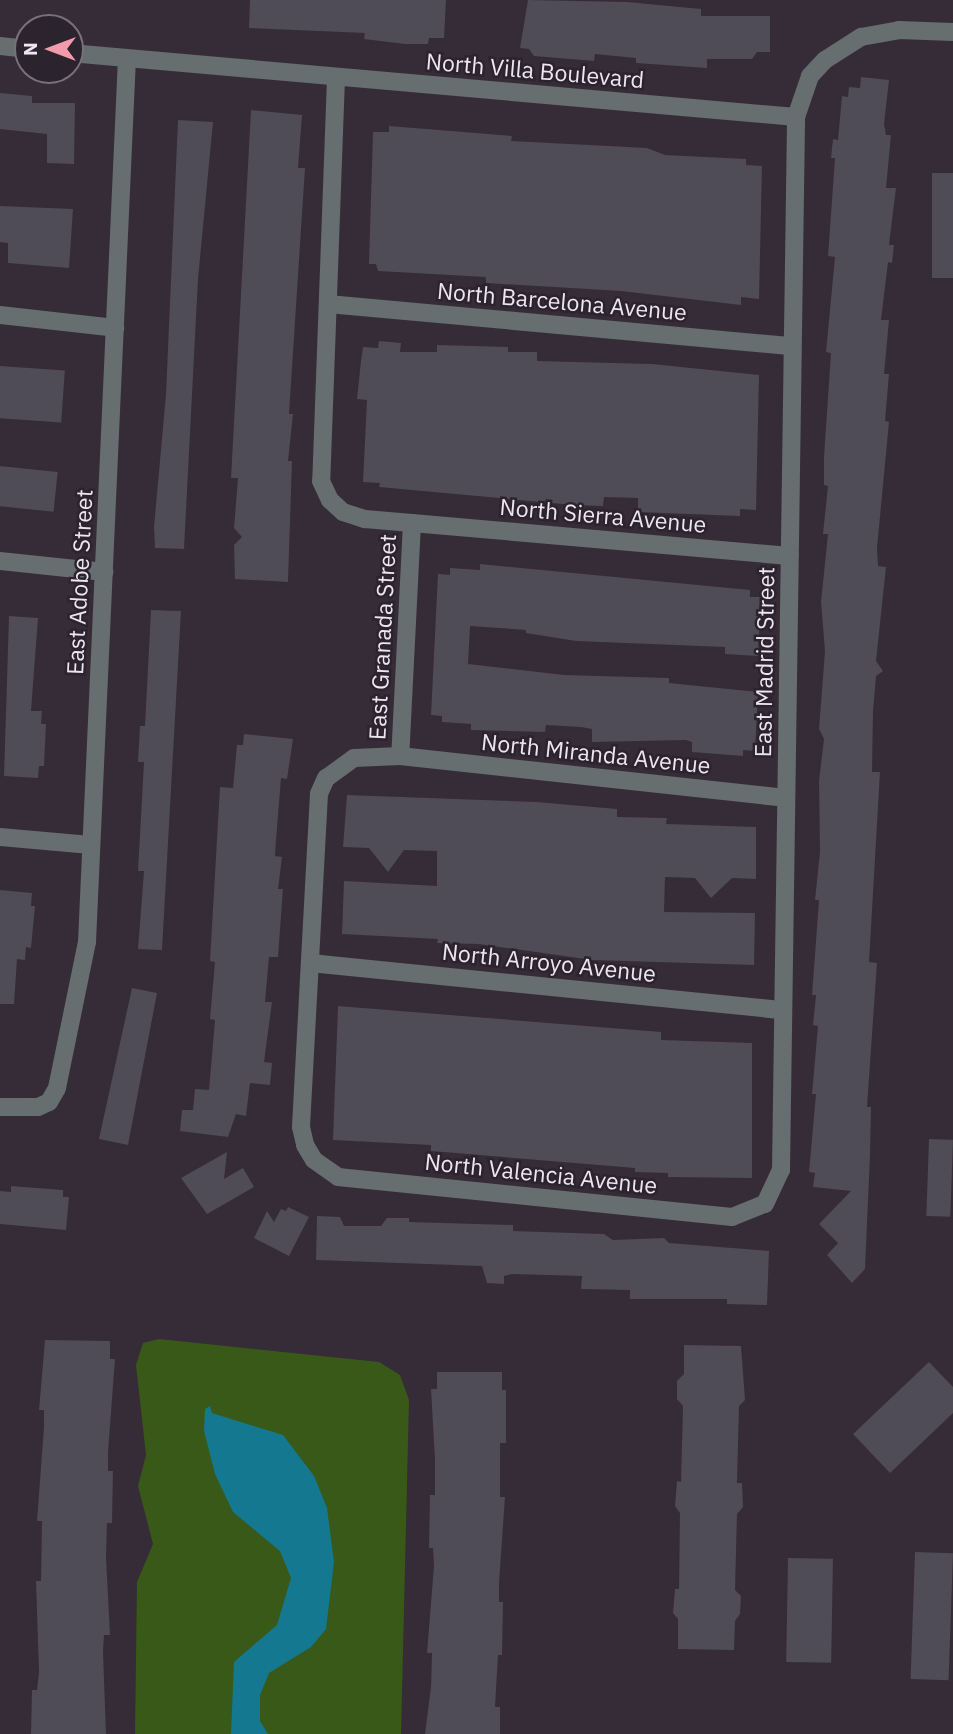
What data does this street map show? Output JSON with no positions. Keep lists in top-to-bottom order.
{
  "streets": {
    "street": [
      "North Villa Boulevard",
      "North Barcelona Avenue",
      "North Sierra Avenue",
      "East Adobe Street",
      "East Granada Street",
      "East Madrid Street",
      "North Miranda Avenue",
      "North Arroyo Avenue",
      "North Valencia Avenue"
    ]
  },
  "crossings": [
    ["North Villa Boulevard", "East Adobe Street"],
    ["North Villa Boulevard", "East Granada Street"],
    ["North Villa Boulevard", "East Madrid Street"],
    ["North Barcelona Avenue", "East Granada Street"],
    ["North Barcelona Avenue", "East Madrid Street"],
    ["North Sierra Avenue", "East Granada Street"],
    ["North Sierra Avenue", "East Madrid Street"],
    ["East Granada Street", "North Miranda Avenue"],
    ["East Granada Street", "North Arroyo Avenue"],
    ["East Granada Street", "North Valencia Avenue"],
    ["East Madrid Street", "North Miranda Avenue"],
    ["East Madrid Street", "North Arroyo Avenue"],
    ["East Madrid Street", "North Valencia Avenue"]
  ],
  "north": "left"
}
